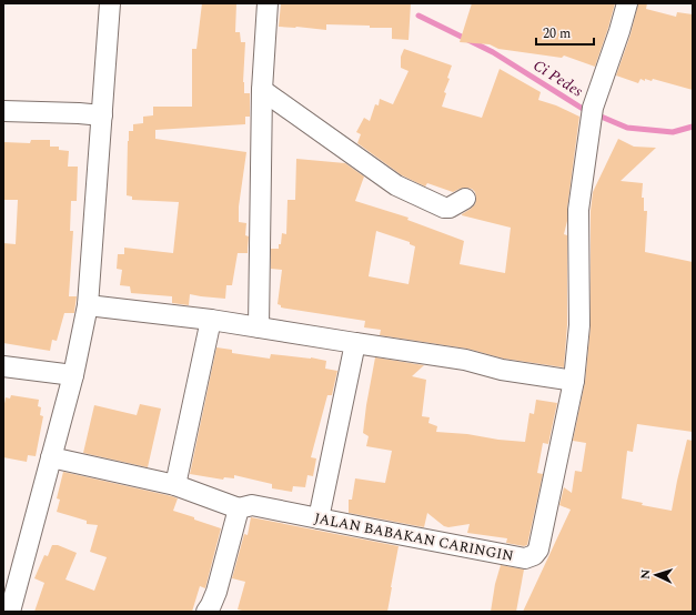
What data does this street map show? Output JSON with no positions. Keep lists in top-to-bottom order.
{
  "streets": {
    "street": ["JALAN BABAKAN CARINGIN"]
  },
  "water": ["Ci Pedes"],
  "scale_bar": "20 m",
  "north": "left"
}
